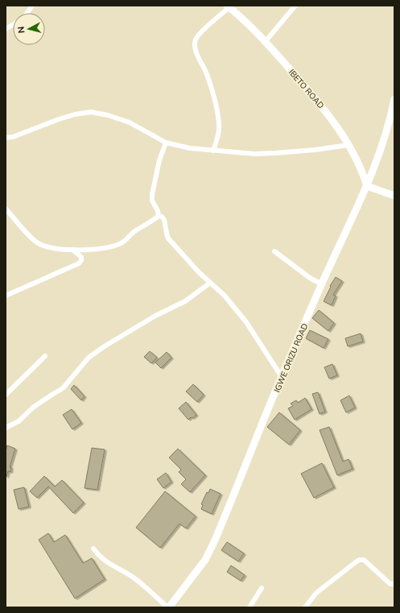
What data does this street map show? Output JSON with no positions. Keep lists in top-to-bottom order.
{
  "streets": {
    "main road": ["IBETO ROAD", "IGWE ORIZU ROAD"]
  },
  "crossings": [
    ["IBETO ROAD", "IGWE ORIZU ROAD"]
  ],
  "north": "left"
}
